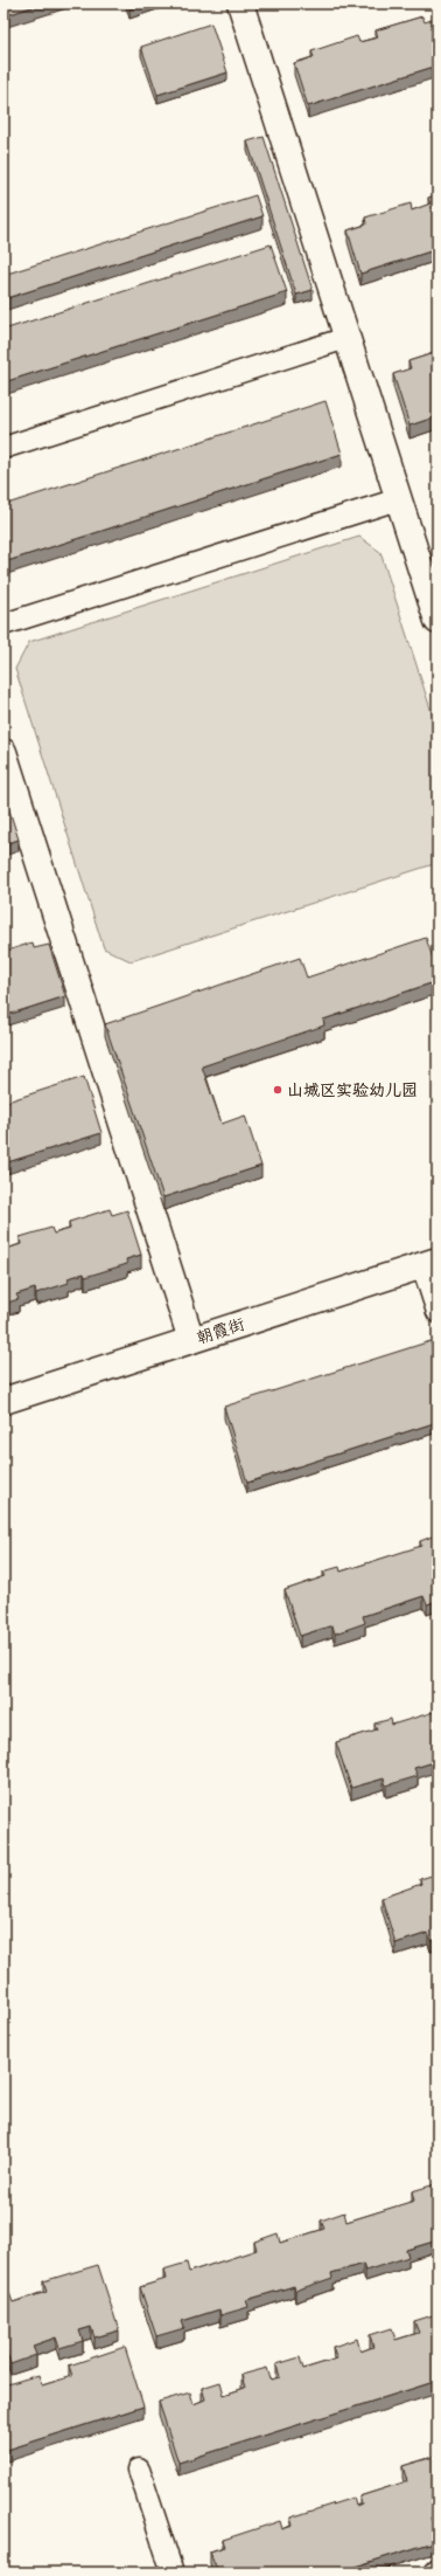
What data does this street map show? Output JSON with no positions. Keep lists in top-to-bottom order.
{
  "streets": {
    "street": ["朝霞街"]
  },
  "places": ["山城区实验幼儿园"]
}
